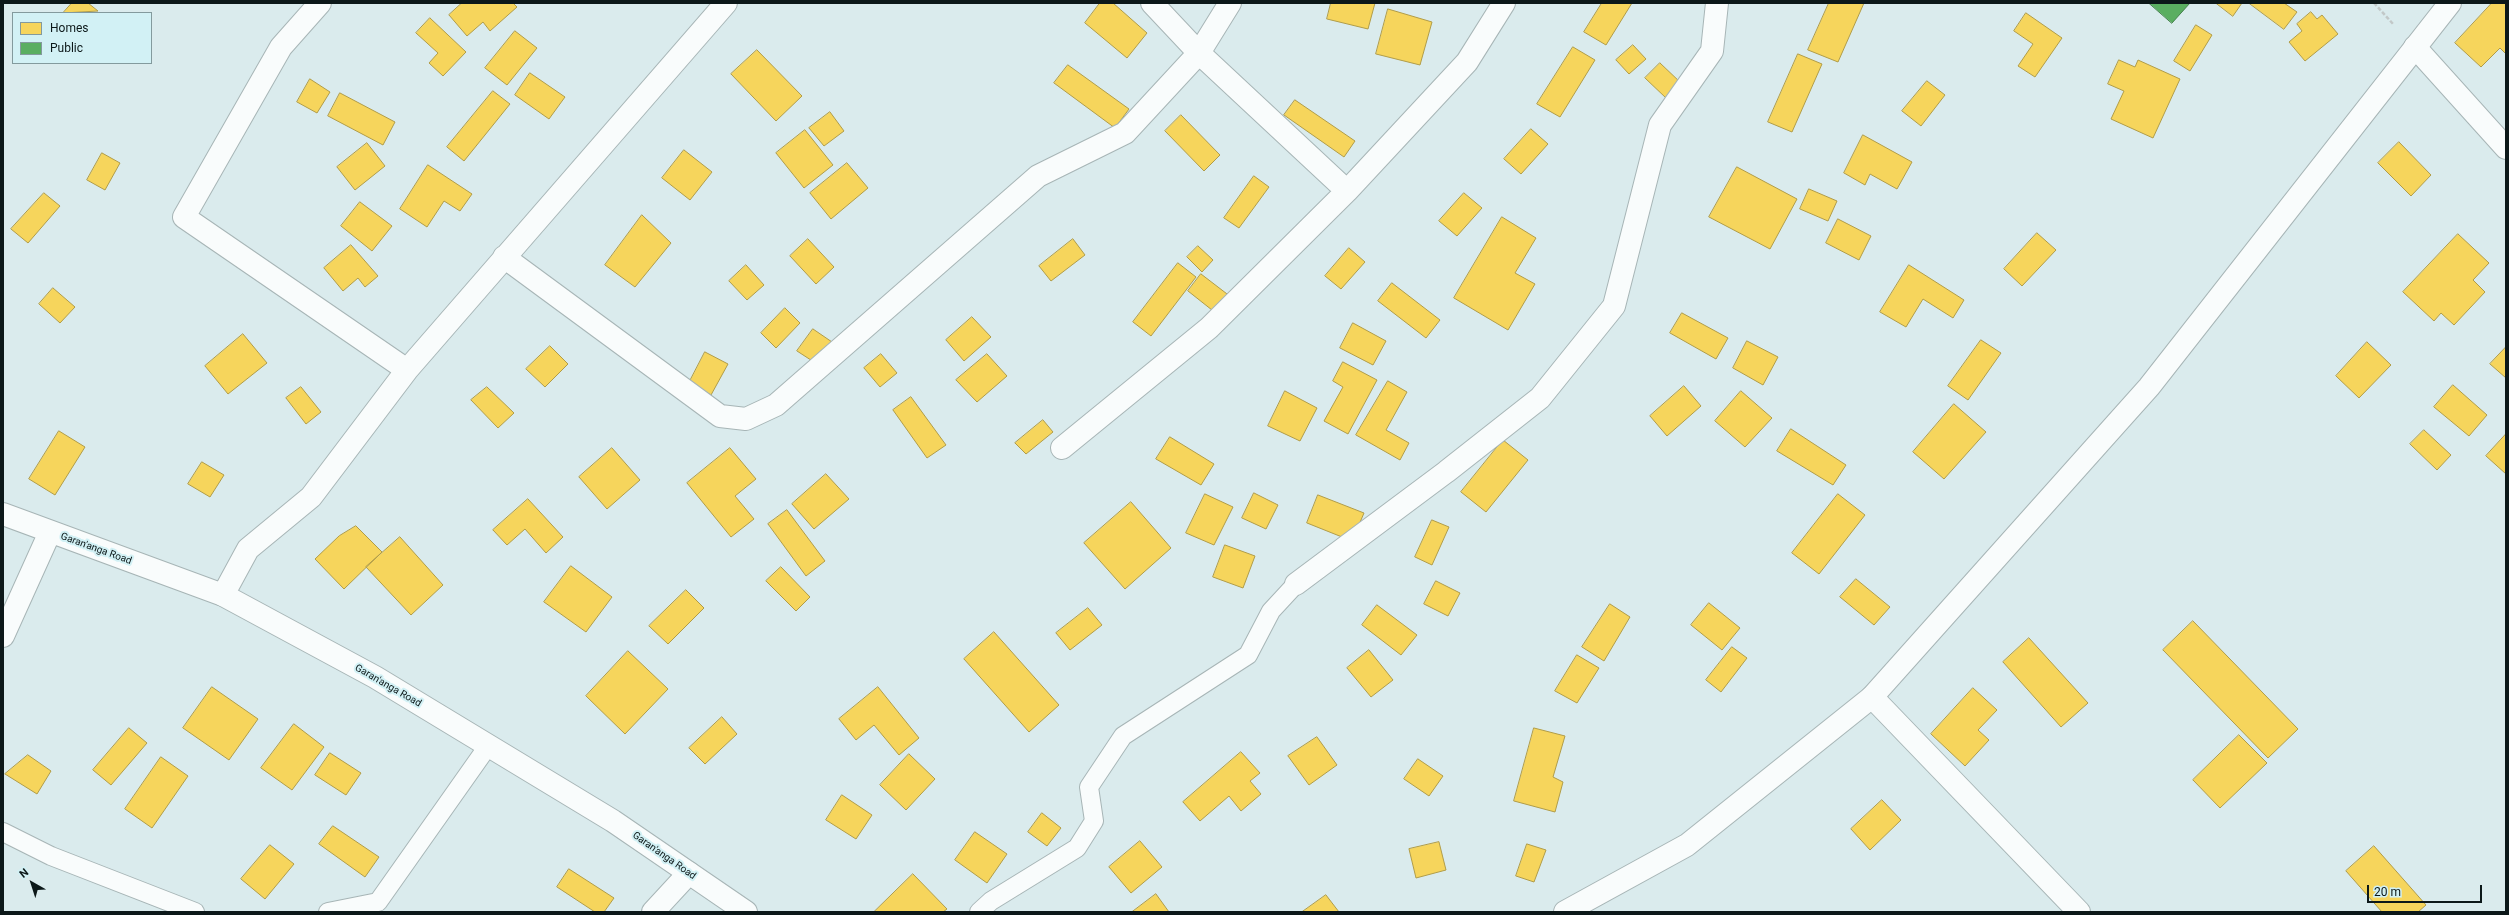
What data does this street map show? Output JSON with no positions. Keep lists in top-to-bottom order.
{
  "streets": {
    "street": ["Garan'anga Road"]
  },
  "legend": ["Homes", "Public"],
  "scale_bar": "20 m",
  "north": "top left"
}
